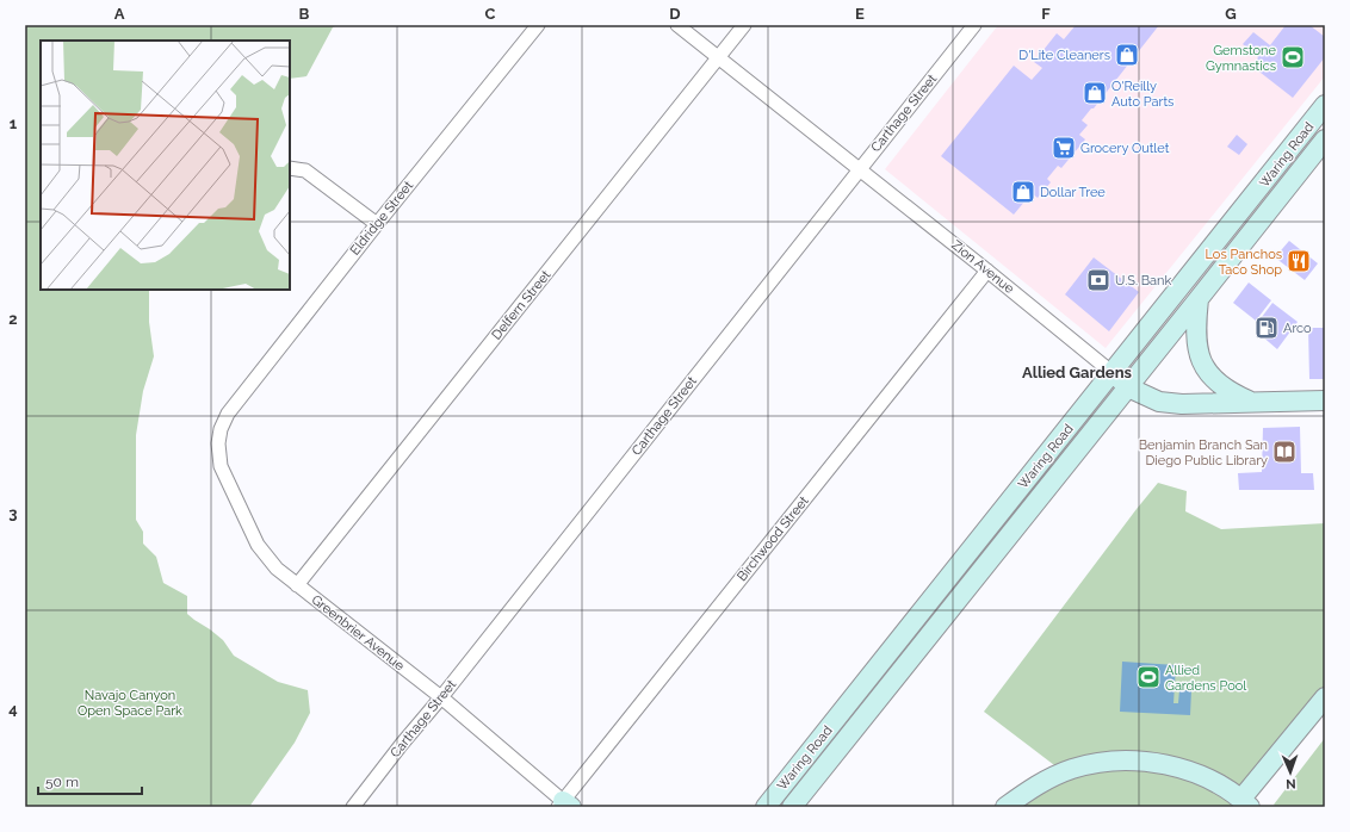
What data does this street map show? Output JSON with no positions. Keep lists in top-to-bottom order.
{
  "streets": {
    "main road": ["Waring Road", "Zion Avenue"],
    "street": [
      "Carthage Street",
      "Eldridge Street",
      "Delfern Street",
      "Birchwood Street",
      "Greenbrier Avenue"
    ]
  },
  "crossings": [
    ["Carthage Street", "Zion Avenue"],
    ["Carthage Street", "Greenbrier Avenue"],
    ["Waring Road", "Zion Avenue"],
    ["Eldridge Street", "Greenbrier Avenue"],
    ["Zion Avenue", "Delfern Street"],
    ["Zion Avenue", "Birchwood Street"],
    ["Delfern Street", "Greenbrier Avenue"],
    ["Birchwood Street", "Greenbrier Avenue"]
  ],
  "districts": ["Allied Gardens"],
  "parks": ["Navajo Canyon Open Space Park"],
  "places": {
    "shop": ["D'Lite Cleaners", "O'Reilly Auto Parts", "Dollar Tree"],
    "sports": ["Gemstone Gymnastics", "Allied Gardens Pool"],
    "supermarket": ["Grocery Outlet"],
    "restaurant": ["Los Panchos Taco Shop"],
    "bank": ["U.S. Bank"],
    "fuel station": ["Arco"],
    "library": ["Benjamin Branch San Diego Public Library"]
  },
  "scale_bar": "50 m",
  "north": "bottom",
  "grid": {
    "columns": [
      "A",
      "B",
      "C",
      "D",
      "E",
      "F",
      "G"
    ],
    "rows": [
      "1",
      "2",
      "3",
      "4"
    ]
  }
}
